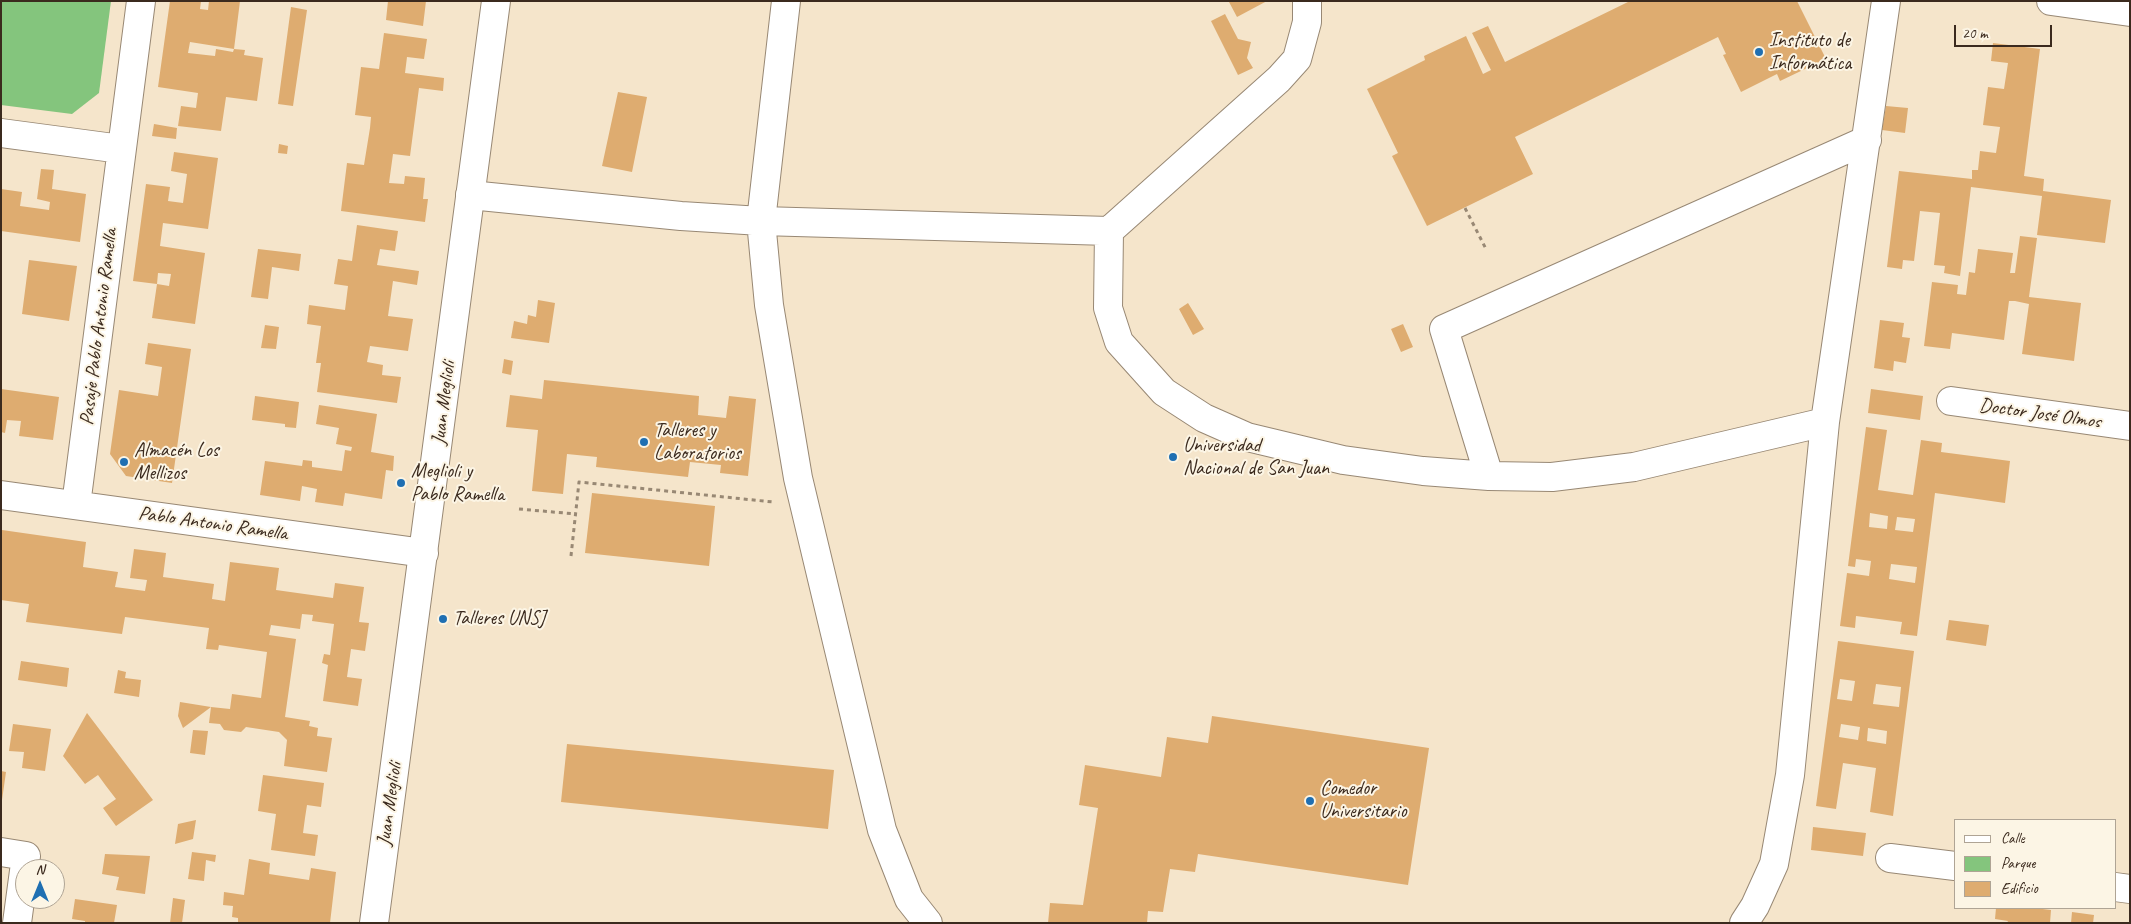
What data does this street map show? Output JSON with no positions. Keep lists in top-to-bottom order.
{
  "streets": {
    "street": [
      "Pasaje Pablo Antonio Ramella",
      "Juan Meglioli",
      "Doctor José Olmos",
      "Pablo Antonio Ramella"
    ]
  },
  "crossings": [
    ["Pasaje Pablo Antonio Ramella", "Pablo Antonio Ramella"],
    ["Juan Meglioli", "Pablo Antonio Ramella"]
  ],
  "places": [
    "Instituto de Informática",
    "Talleres y Laboratorios",
    "Universidad Nacional de San Juan",
    "Almacén Los Mellizos",
    "Meglioli y Pablo Ramella",
    "Talleres UNSJ",
    "Comedor Universitario"
  ],
  "legend": ["Calle", "Parque", "Edificio"],
  "scale_bar": "20 m",
  "north": "top"
}
